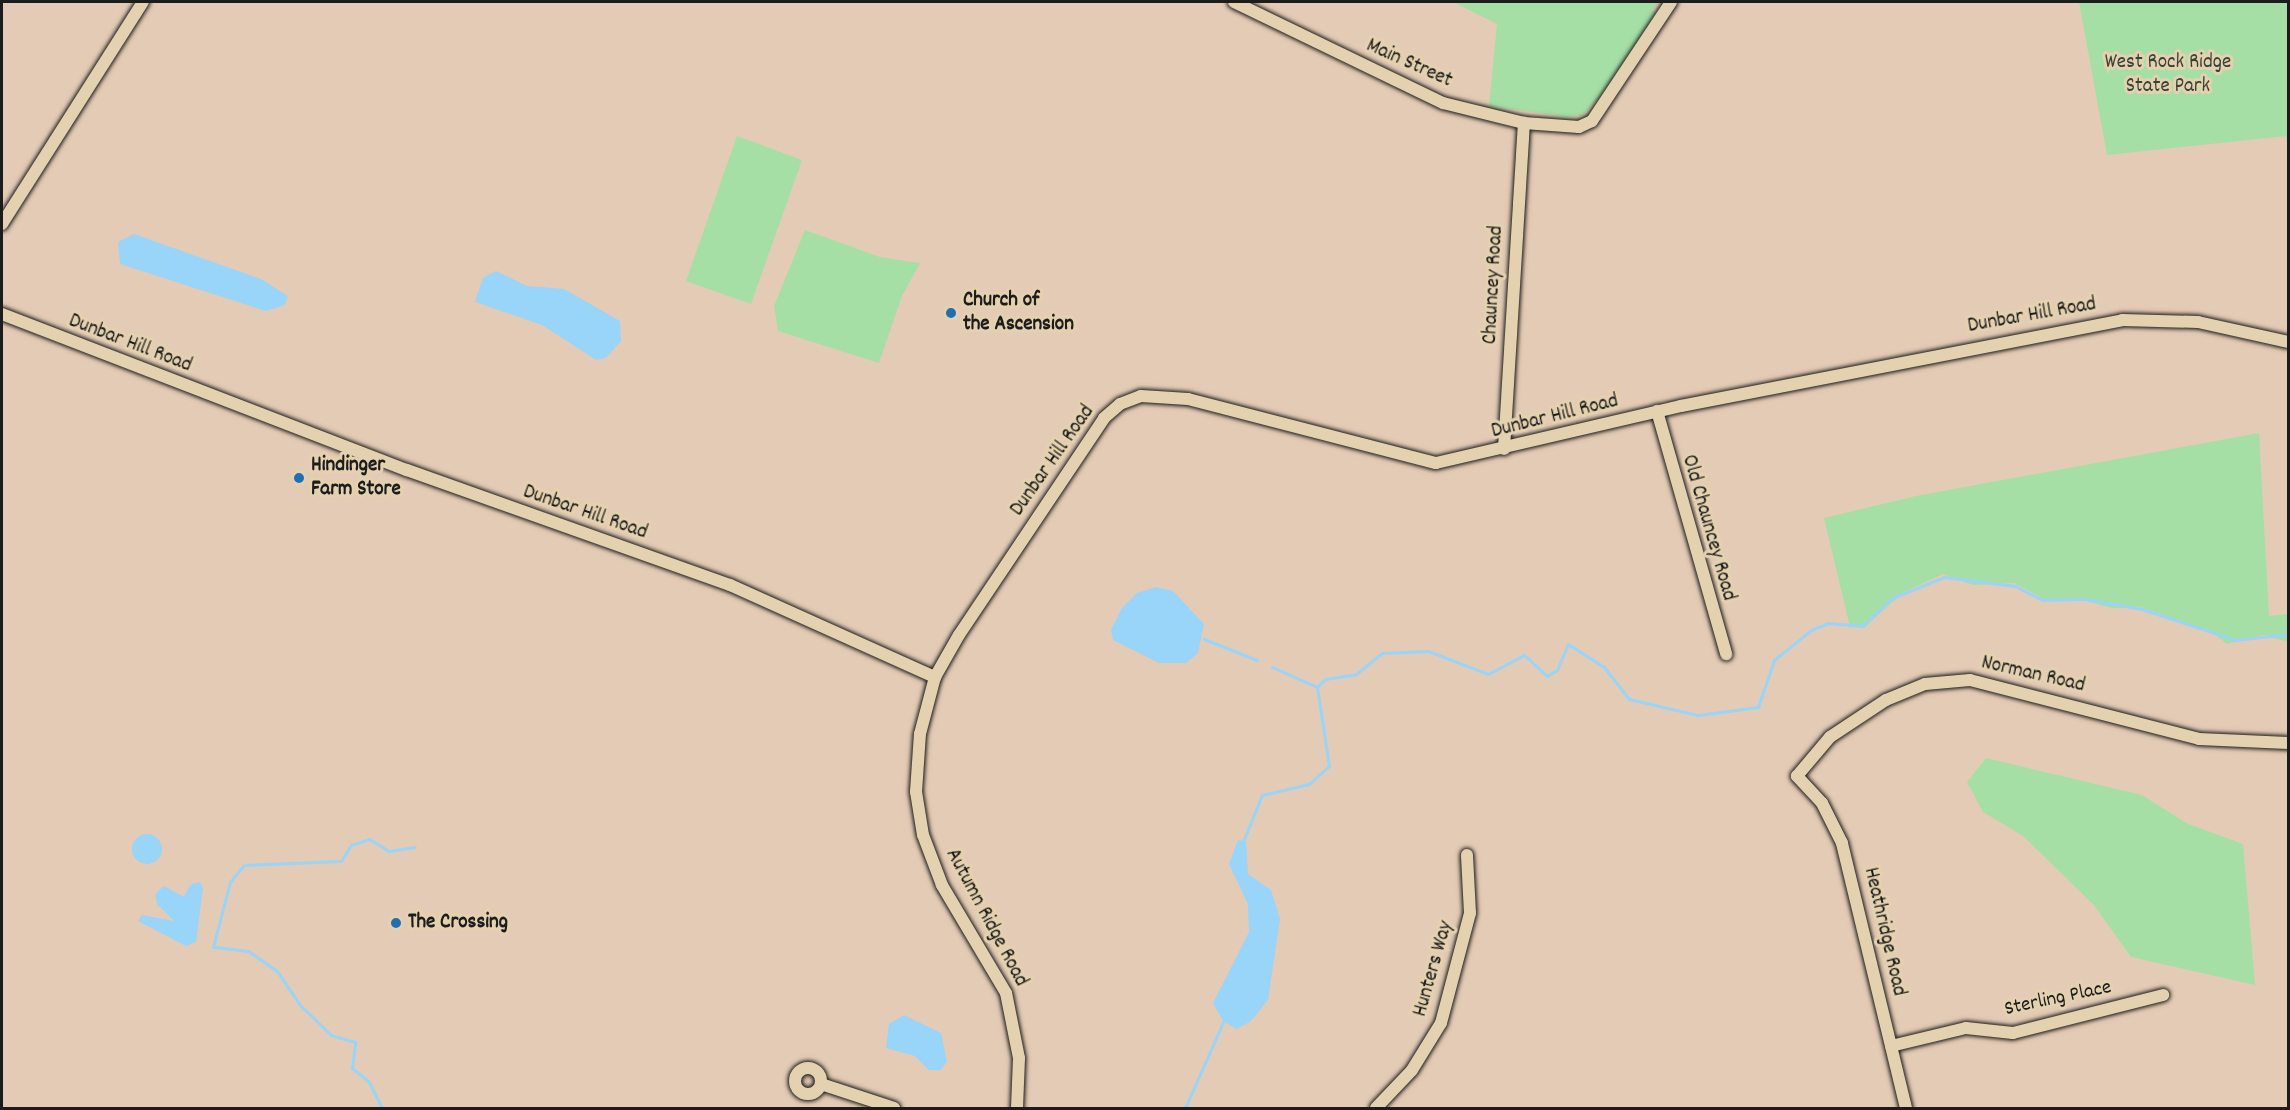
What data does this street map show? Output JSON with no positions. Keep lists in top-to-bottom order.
{
  "streets": {
    "street": [
      "Main Street",
      "Chauncey Road",
      "Dunbar Hill Road",
      "Old Chauncey Road",
      "Norman Road",
      "Autumn Ridge Road",
      "Heathridge Road",
      "Hunters Way",
      "Sterling Place"
    ]
  },
  "crossings": [
    ["Main Street", "Chauncey Road"],
    ["Chauncey Road", "Dunbar Hill Road"],
    ["Dunbar Hill Road", "Old Chauncey Road"],
    ["Dunbar Hill Road", "Autumn Ridge Road"],
    ["Norman Road", "Heathridge Road"],
    ["Heathridge Road", "Sterling Place"]
  ],
  "parks": ["West Rock Ridge State Park"],
  "places": ["Church of the Ascension", "Hindinger Farm Store", "The Crossing"]
}
